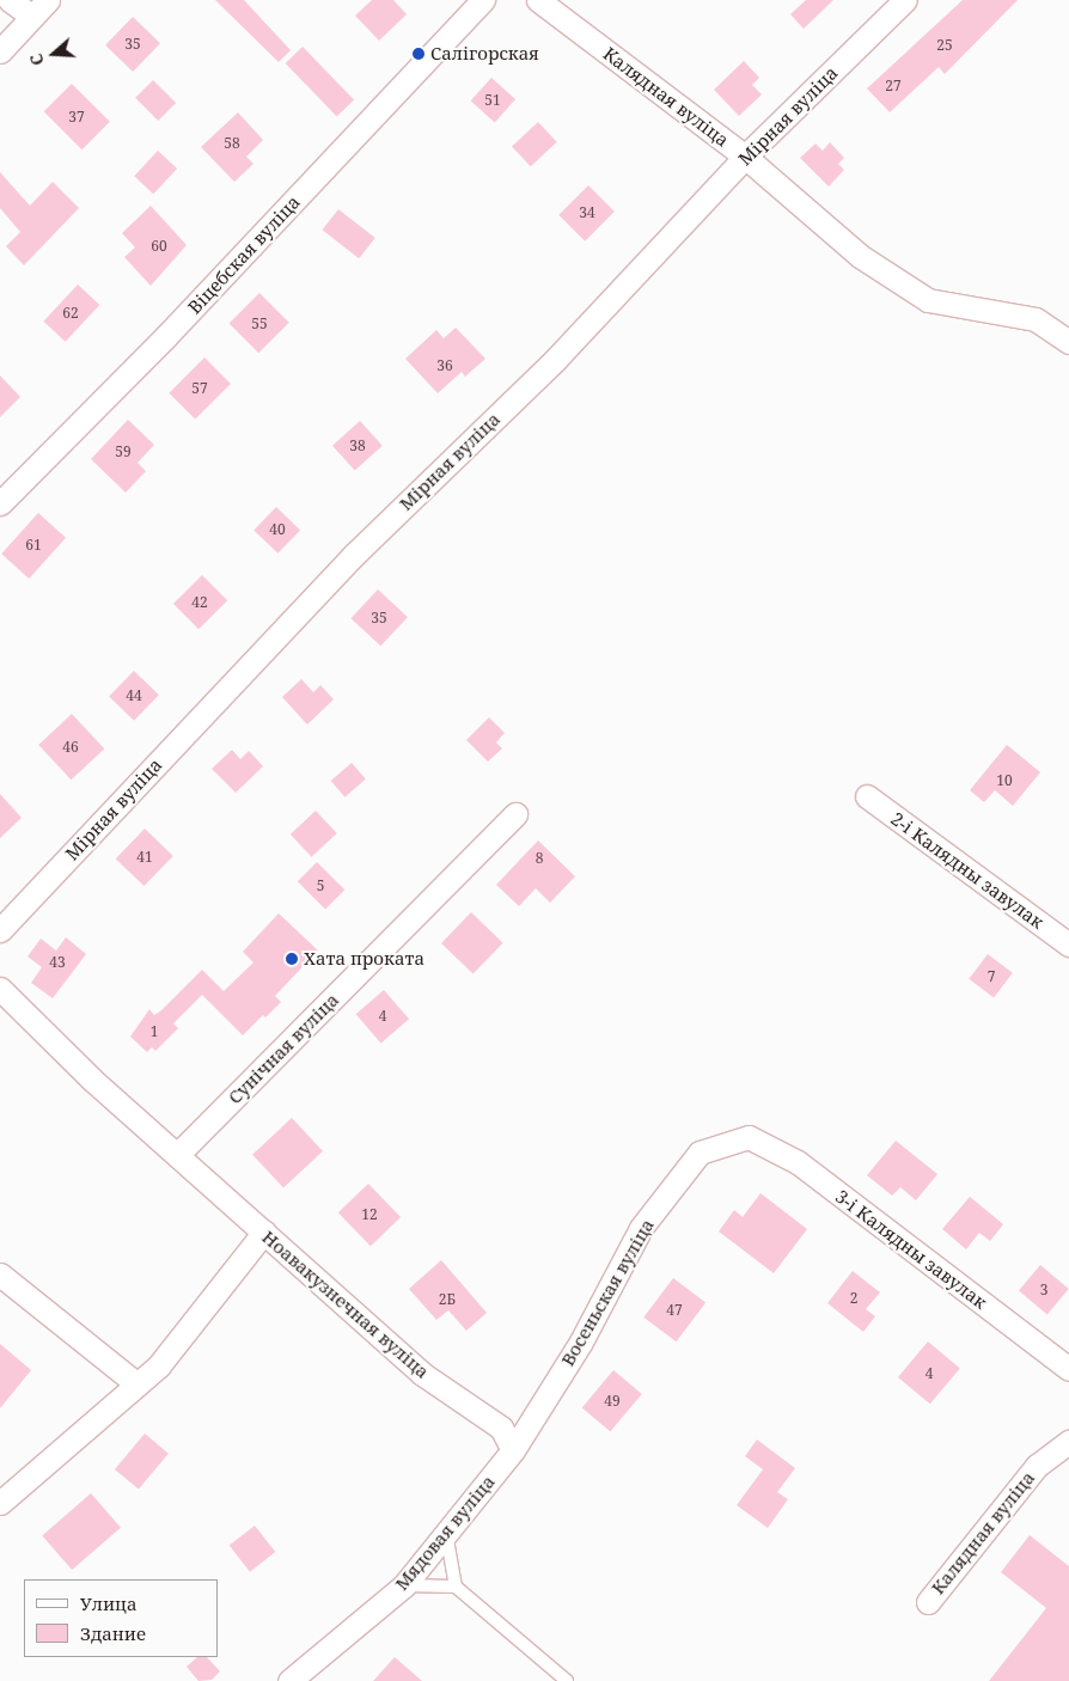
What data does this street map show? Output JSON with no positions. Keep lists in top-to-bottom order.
{
  "streets": {
    "street": [
      "Калядная вуліца",
      "Мірная вуліца",
      "Віцебская вуліца",
      "2-і Калядны завулак",
      "Сунічная вуліца",
      "3-і Калядны завулак",
      "Восеньская вуліца",
      "Ноавакузнечная вуліца",
      "Мядовая вуліца"
    ]
  },
  "crossings": [
    ["Калядная вуліца", "Мірная вуліца"],
    ["Сунічная вуліца", "Ноавакузнечная вуліца"],
    ["3-і Калядны завулак", "Восеньская вуліца"],
    ["Восеньская вуліца", "Ноавакузнечная вуліца"],
    ["Восеньская вуліца", "Мядовая вуліца"],
    ["Ноавакузнечная вуліца", "Мядовая вуліца"]
  ],
  "places": ["Салігорская", "Хата проката"],
  "house_numbers": [
    "35",
    "25",
    "27",
    "51",
    "37",
    "58",
    "34",
    "60",
    "62",
    "55",
    "36",
    "57",
    "38",
    "59",
    "40",
    "61",
    "42",
    "35",
    "44",
    "46",
    "10",
    "41",
    "8",
    "5",
    "43",
    "7",
    "4",
    "1",
    "12",
    "3",
    "2",
    "2Б",
    "47",
    "4",
    "49"
  ],
  "legend": ["Улица", "Здание"],
  "north": "left"
}
